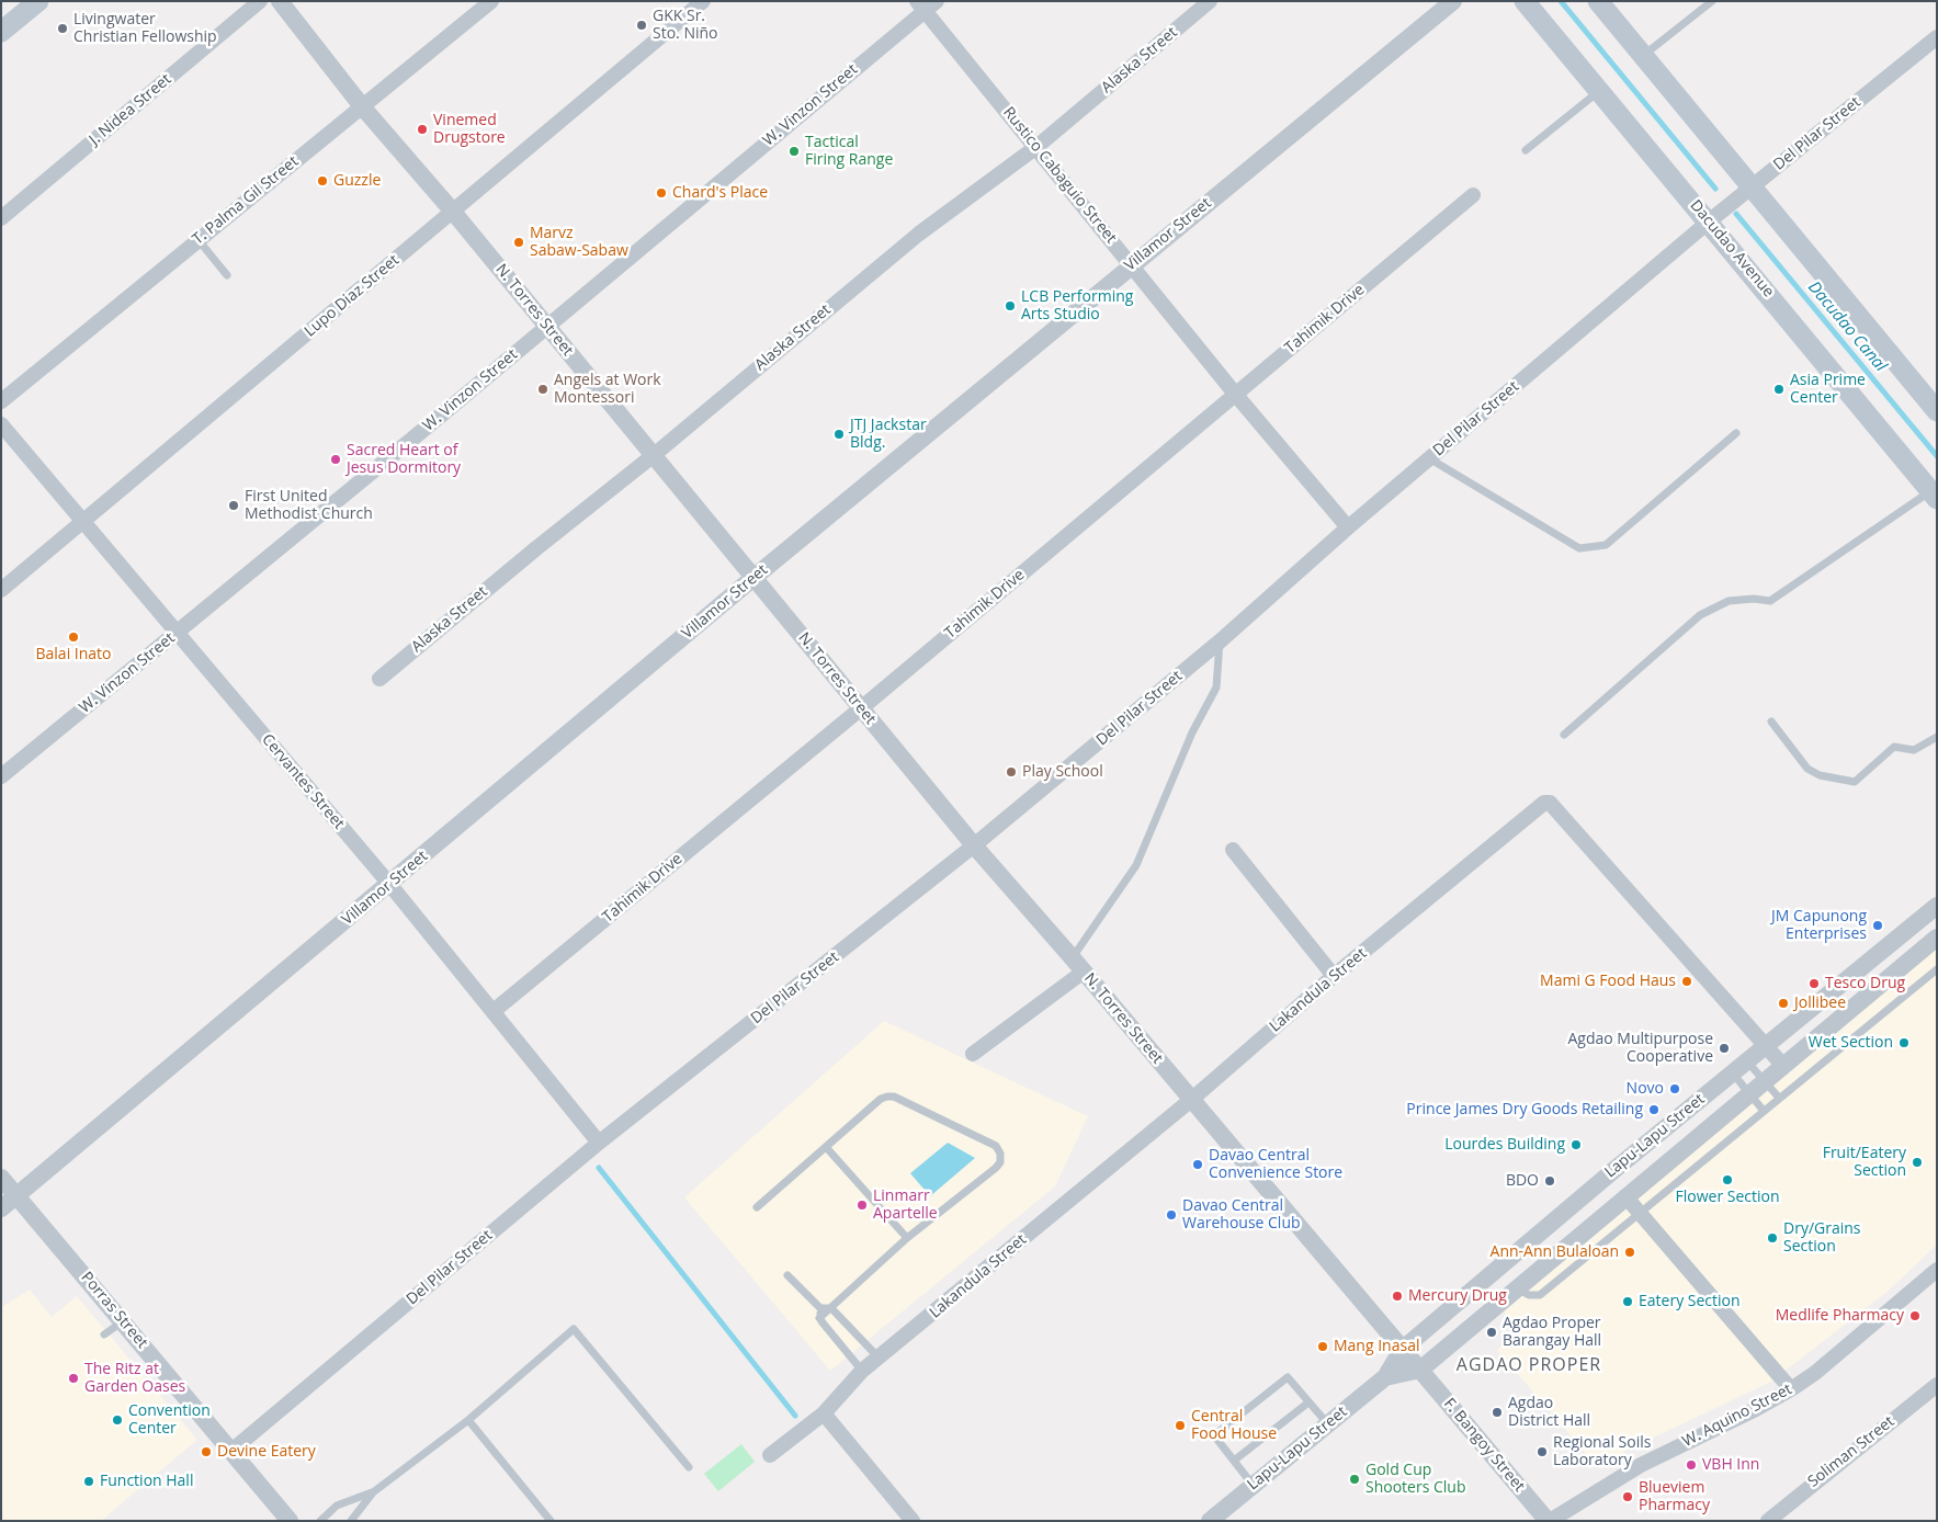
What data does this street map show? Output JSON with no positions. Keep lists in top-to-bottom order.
{
  "streets": {
    "main road": ["Dacudao Avenue"],
    "street": [
      "Alaska Street",
      "W. Vinzon Street",
      "J. Nidea Street",
      "Del Pilar Street",
      "Rustico Cabaguio Street",
      "T. Palma Gil Street",
      "Villamor Street",
      "Lupo Diaz Street",
      "N. Torres Street",
      "Tahimik Drive",
      "Cervantes Street",
      "Lakandula Street",
      "Lapu-Lapu Street",
      "Porras Street",
      "W. Aquino Street",
      "F. Bangoy Street",
      "Soliman Street"
    ]
  },
  "crossings": [
    ["Alaska Street", "Rustico Cabaguio Street"],
    ["Alaska Street", "N. Torres Street"],
    ["W. Vinzon Street", "Rustico Cabaguio Street"],
    ["W. Vinzon Street", "N. Torres Street"],
    ["W. Vinzon Street", "Cervantes Street"],
    ["Del Pilar Street", "Rustico Cabaguio Street"],
    ["Del Pilar Street", "Dacudao Avenue"],
    ["Del Pilar Street", "N. Torres Street"],
    ["Del Pilar Street", "Cervantes Street"],
    ["Del Pilar Street", "Porras Street"],
    ["Rustico Cabaguio Street", "Villamor Street"],
    ["Rustico Cabaguio Street", "Tahimik Drive"],
    ["T. Palma Gil Street", "N. Torres Street"],
    ["Villamor Street", "N. Torres Street"],
    ["Villamor Street", "Cervantes Street"],
    ["Villamor Street", "Porras Street"],
    ["Lupo Diaz Street", "N. Torres Street"],
    ["Lupo Diaz Street", "Cervantes Street"],
    ["N. Torres Street", "Tahimik Drive"],
    ["N. Torres Street", "Lakandula Street"],
    ["N. Torres Street", "Lapu-Lapu Street"],
    ["N. Torres Street", "F. Bangoy Street"],
    ["Tahimik Drive", "Cervantes Street"],
    ["Lakandula Street", "Lapu-Lapu Street"],
    ["Lapu-Lapu Street", "F. Bangoy Street"],
    ["W. Aquino Street", "F. Bangoy Street"]
  ],
  "districts": ["AGDAO PROPER"],
  "water": ["Dacudao Canal"],
  "places": [
    "GKK Sr. Sto. Niño",
    "Livingwater Christian Fellowship",
    "Vinemed Drugstore",
    "Tactical Firing Range",
    "Guzzle",
    "Chard's Place",
    "Marvz Sabaw-Sabaw",
    "LCB Performing Arts Studio",
    "Angels at Work Montessori",
    "Asia Prime Center",
    "JTJ Jackstar Bldg.",
    "Sacred Heart of Jesus Dormitory",
    "First United Methodist Church",
    "Balai Inato",
    "Play School",
    "JM Capunong Enterprises",
    "Mami G Food Haus",
    "Tesco Drug",
    "Jollibee",
    "Wet Section",
    "Agdao Multipurpose Cooperative",
    "Novo",
    "Prince James Dry Goods Retailing",
    "Lourdes Building",
    "Fruit/Eatery Section",
    "Davao Central Convenience Store",
    "Flower Section",
    "BDO",
    "Linmarr Apartelle",
    "Davao Central Warehouse Club",
    "Dry/Grains Section",
    "Ann-Ann Bulaloan",
    "Mercury Drug",
    "Eatery Section",
    "Medlife Pharmacy",
    "Agdao Proper Barangay Hall",
    "Mang Inasal",
    "The Ritz at Garden Oases",
    "Agdao District Hall",
    "Convention Center",
    "Central Food House",
    "Devine Eatery",
    "Regional Soils Laboratory",
    "VBH Inn",
    "Gold Cup Shooters Club",
    "Function Hall",
    "Blueviem Pharmacy"
  ]
}
